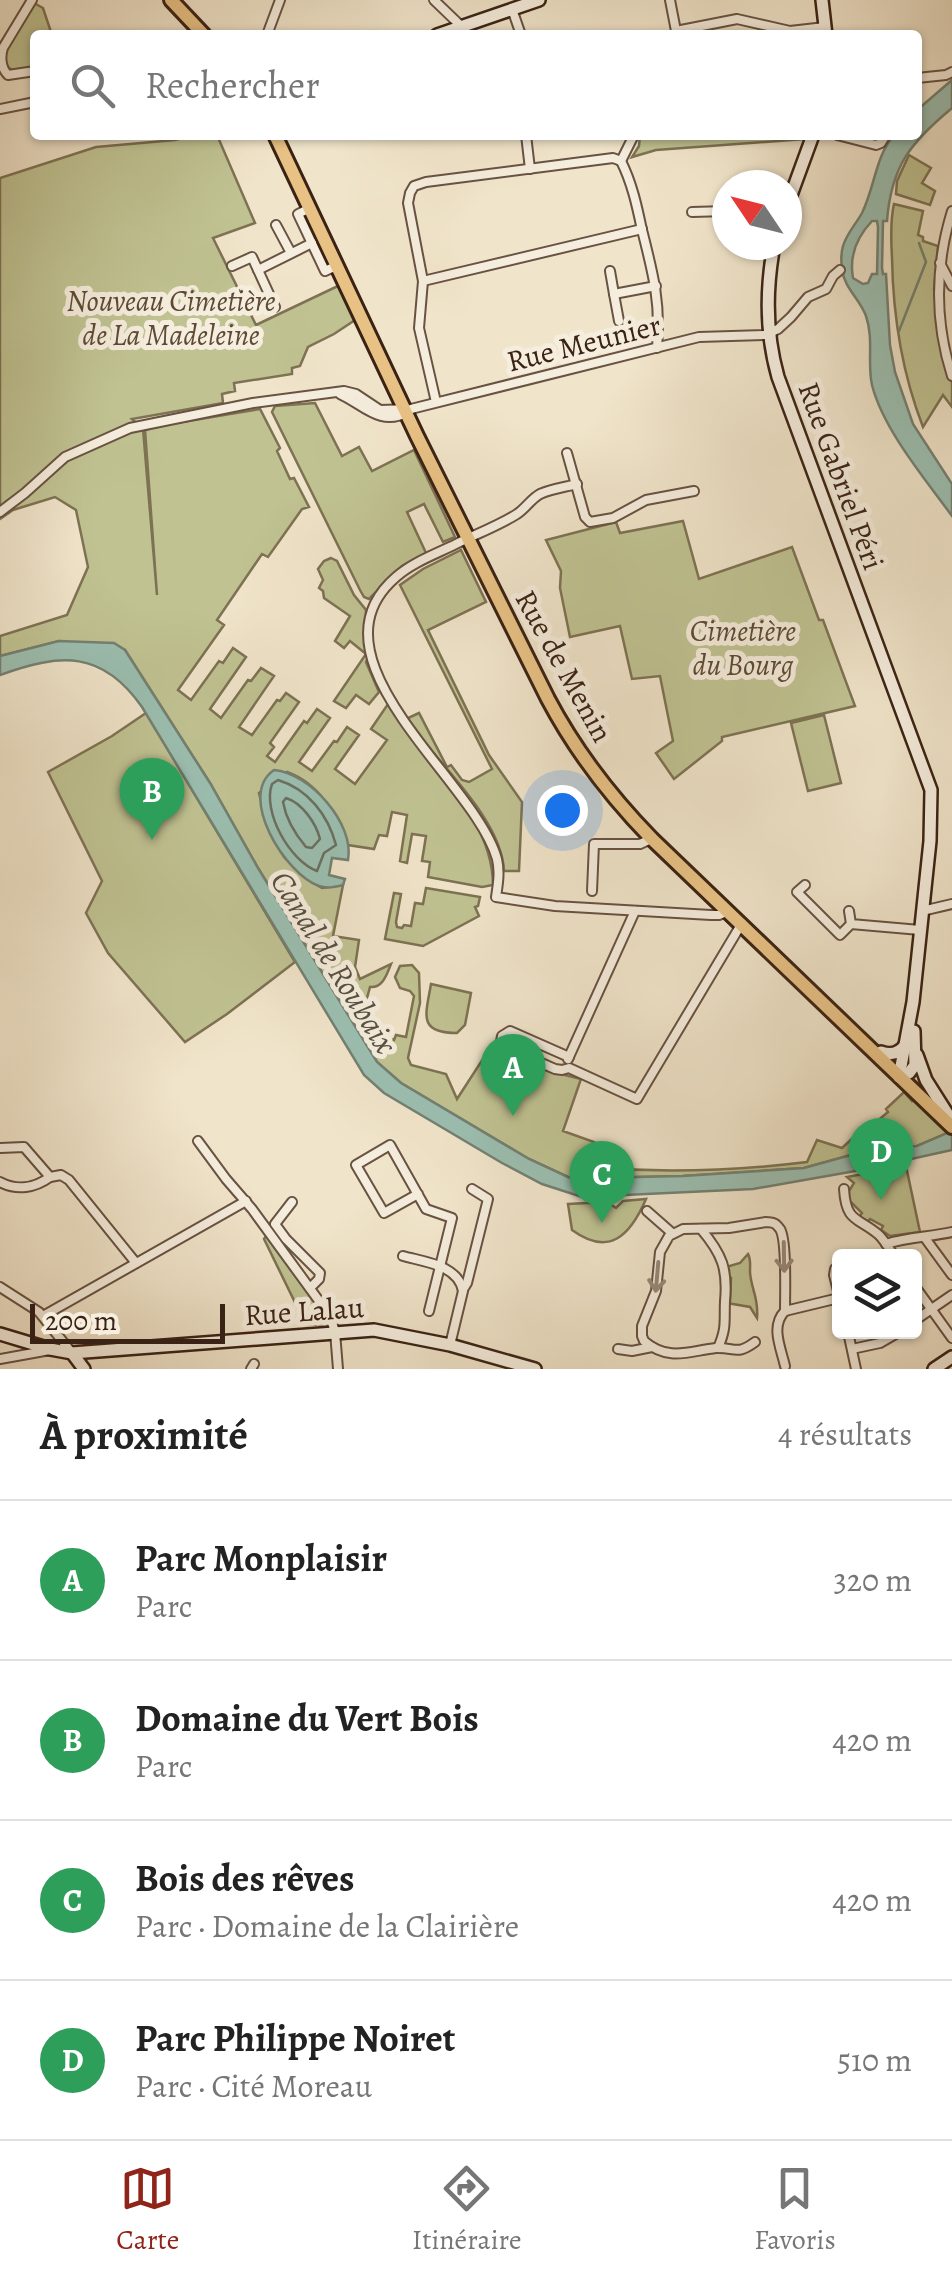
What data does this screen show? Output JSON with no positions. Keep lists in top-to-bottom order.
{
  "streets": {
    "main road": ["Rue Gabriel Péri", "Rue de Menin", "Rue Lalau"],
    "street": ["Rue Meunier"]
  },
  "crossings": [
    ["Rue Meunier", "Rue Gabriel Péri"],
    ["Rue Meunier", "Rue de Menin"],
    ["Rue Gabriel Péri", "Rue de Menin"]
  ],
  "water": ["Canal de Roubaix"],
  "parks": ["Nouveau Cimetière de La Madeleine", "Cimetière du Bourg"],
  "scale_bar": "200 m",
  "north": "top left",
  "page": {
    "search": "Rechercher",
    "pins": [
      "B",
      "A",
      "D",
      "C"
    ],
    "scale": "200 m",
    "heading": ["À proximité", "4 résultats"],
    "list": [
      {
        "mark": "A",
        "name": "Parc Monplaisir",
        "note": "Parc",
        "value": "320 m"
      },
      {
        "mark": "B",
        "name": "Domaine du Vert Bois",
        "note": "Parc",
        "value": "420 m"
      },
      {
        "mark": "C",
        "name": "Bois des rêves",
        "note": "Parc · Domaine de la Clairière",
        "value": "420 m"
      },
      {
        "mark": "D",
        "name": "Parc Philippe Noiret",
        "note": "Parc · Cité Moreau",
        "value": "510 m"
      }
    ],
    "nav": ["Carte", "Itinéraire", "Favoris"]
  }
}
